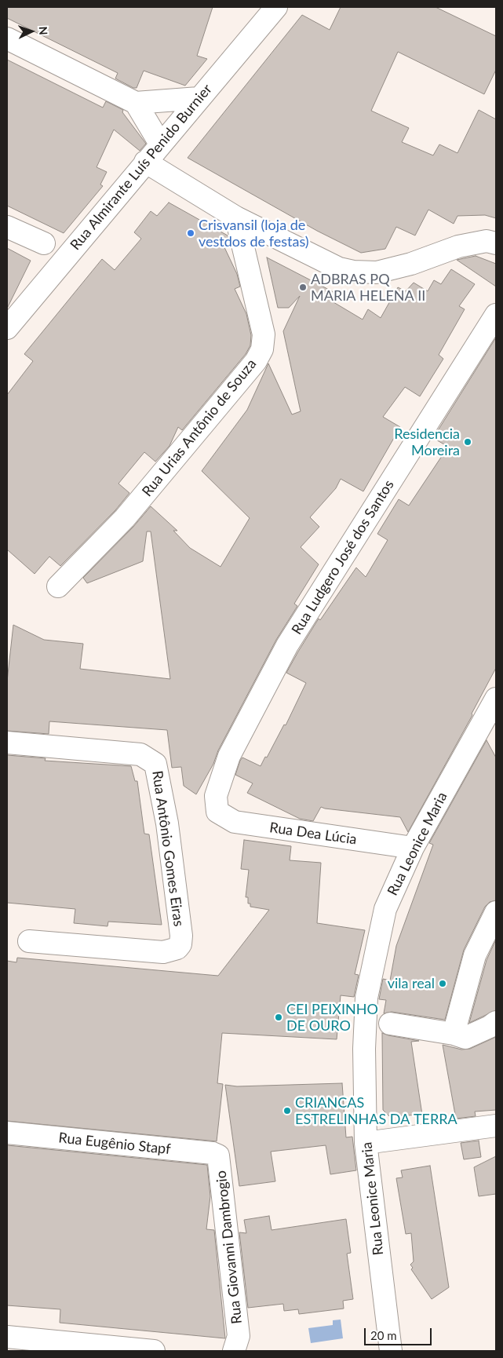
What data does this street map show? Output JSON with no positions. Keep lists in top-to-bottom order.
{
  "streets": {
    "street": [
      "Rua Almirante Luís Penido Burnier",
      "Rua Urias Antônio de Souza",
      "Rua Ludgero José dos Santos",
      "Rua Dea Lúcia",
      "Rua Leonice Maria",
      "Rua Antônio Gomes Eiras",
      "Rua Eugênio Stapf",
      "Rua Giovanni Dambrogio"
    ]
  },
  "crossings": [
    ["Rua Ludgero José dos Santos", "Rua Dea Lúcia"],
    ["Rua Dea Lúcia", "Rua Leonice Maria"],
    ["Rua Eugênio Stapf", "Rua Giovanni Dambrogio"]
  ],
  "places": [
    "Crisvansil (loja de vestdos de festas)",
    "ADBRAS PQ MARIA HELENA II",
    "Residencia Moreira",
    "vila real",
    "CEI PEIXINHO DE OURO",
    "CRIANCAS ESTRELINHAS DA TERRA"
  ],
  "scale_bar": "20 m",
  "north": "right"
}
